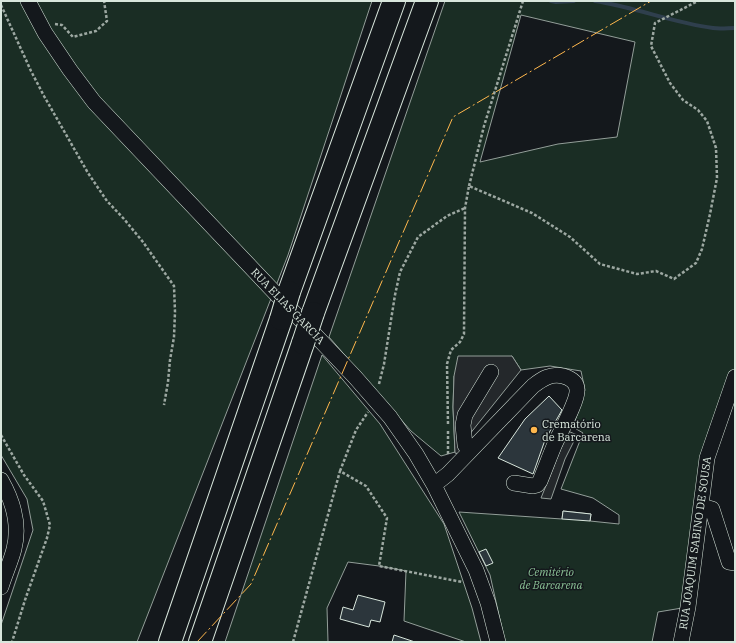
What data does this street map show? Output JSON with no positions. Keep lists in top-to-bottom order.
{
  "streets": {
    "street": ["RUA ELIAS GARCIA", "RUA JOAQUIM SABINO DE SOUSA"]
  },
  "parks": ["Cemitério de Barcarena"],
  "places": ["Crematório de Barcarena"]
}
